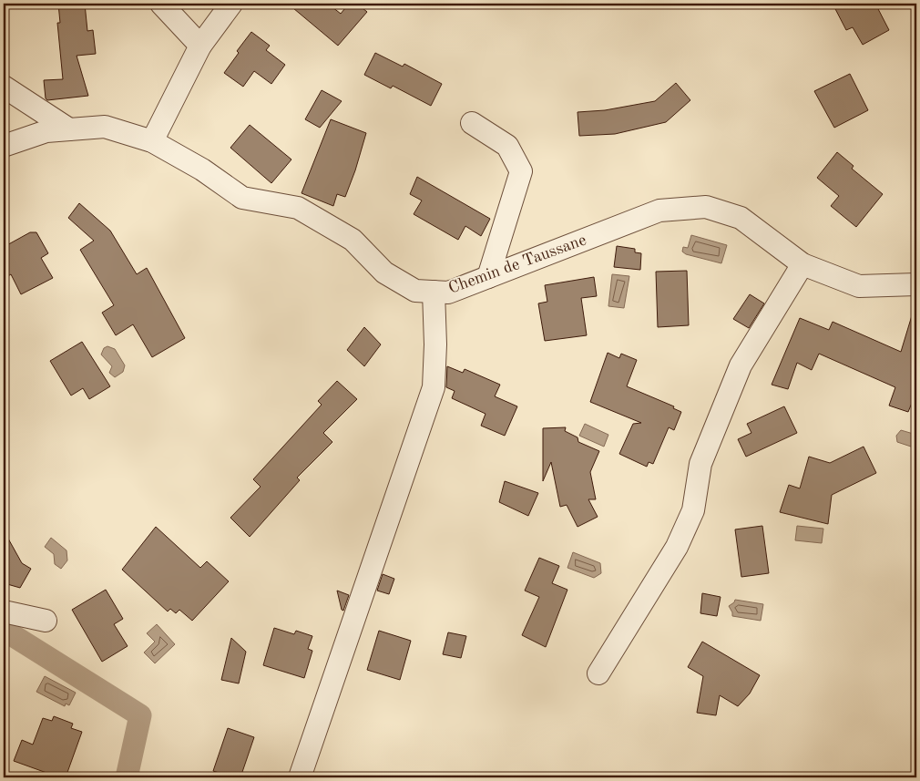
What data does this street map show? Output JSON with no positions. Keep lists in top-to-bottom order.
{
  "streets": {
    "street": ["Chemin de Taussane"]
  }
}
